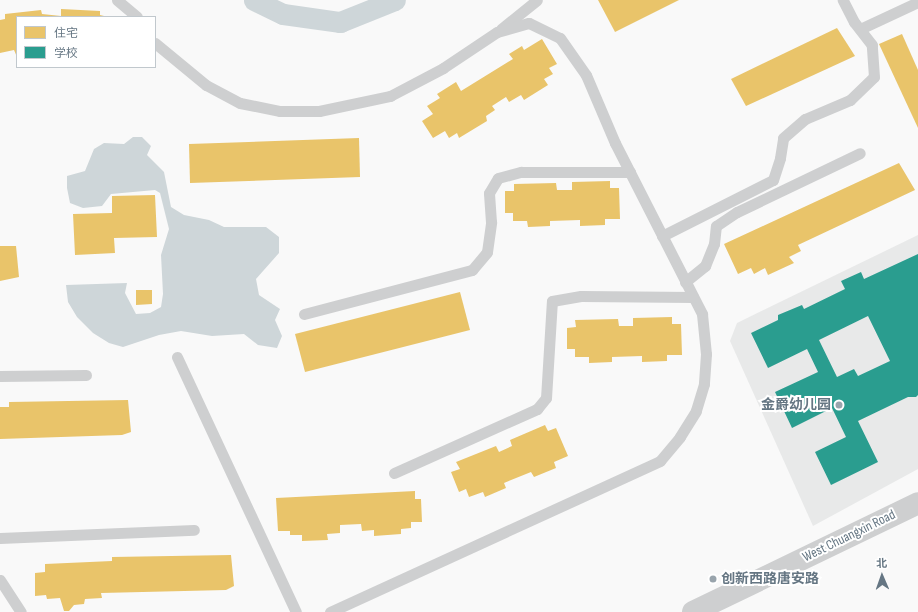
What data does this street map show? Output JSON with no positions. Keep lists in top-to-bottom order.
{
  "streets": {
    "street": ["West Chuangxin Road"]
  },
  "places": ["金爵幼儿园", "创新西路唐安路"],
  "legend": ["住宅", "学校"],
  "north": "top"
}
